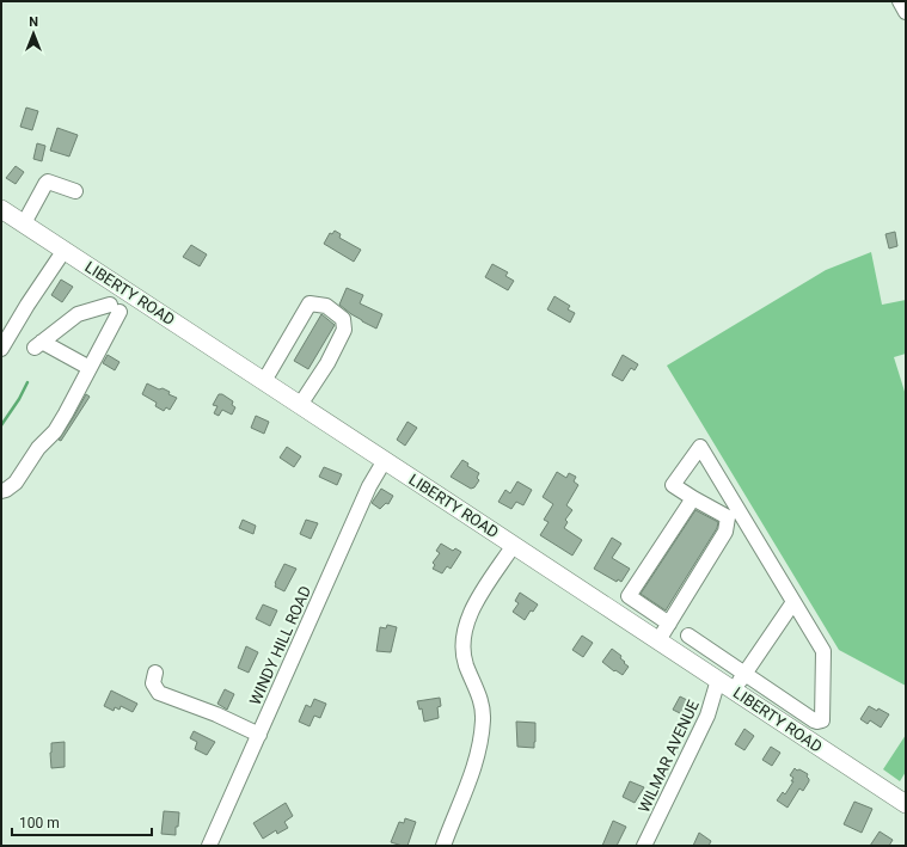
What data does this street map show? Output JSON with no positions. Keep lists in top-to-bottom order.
{
  "streets": {
    "main road": ["LIBERTY ROAD"],
    "street": ["WINDY HILL ROAD", "WILMAR AVENUE"]
  },
  "crossings": [
    ["LIBERTY ROAD", "WINDY HILL ROAD"],
    ["LIBERTY ROAD", "WILMAR AVENUE"]
  ],
  "scale_bar": "100 m",
  "north": "top"
}
